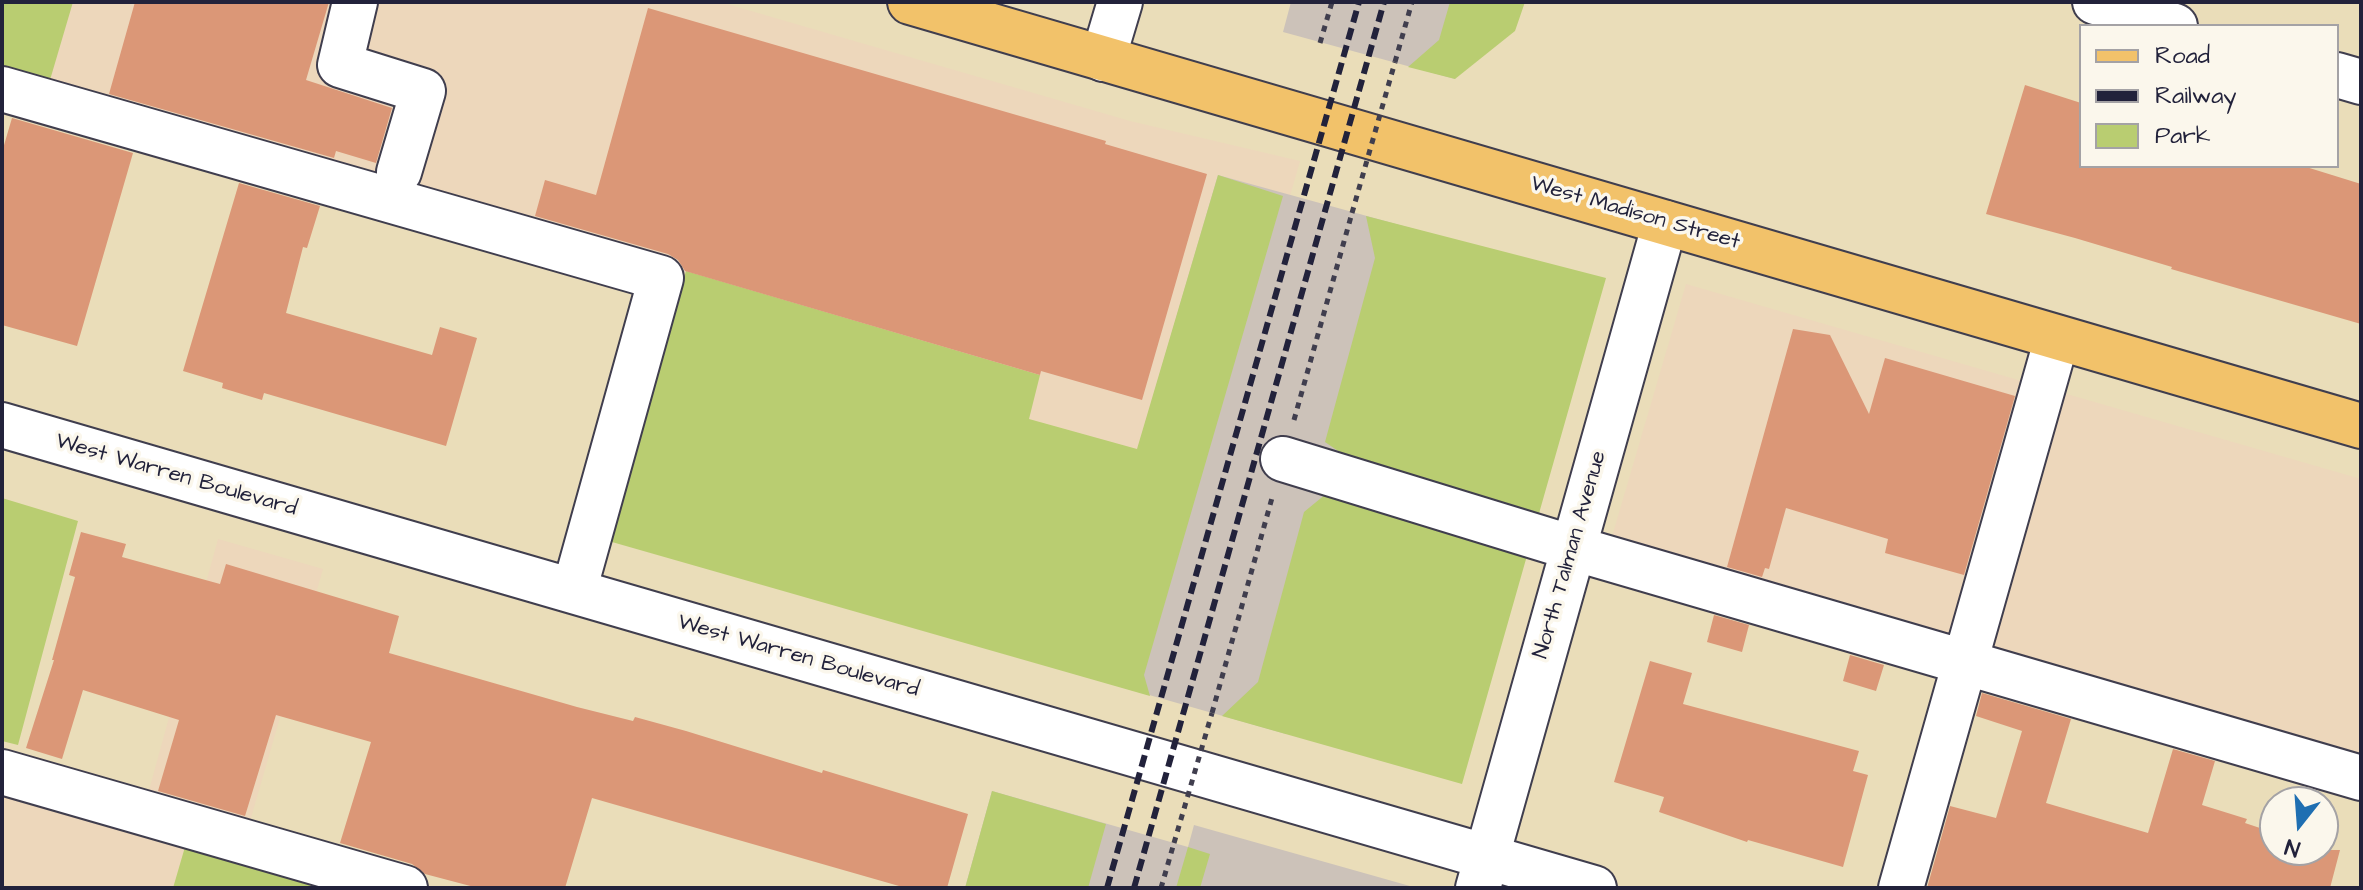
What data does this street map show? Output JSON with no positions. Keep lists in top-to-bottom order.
{
  "streets": {
    "main road": ["West Madison Street"],
    "street": ["West Warren Boulevard", "North Talman Avenue"]
  },
  "crossings": [
    ["West Madison Street", "North Talman Avenue"],
    ["West Warren Boulevard", "North Talman Avenue"]
  ],
  "legend": ["Road", "Railway", "Park"],
  "north": "bottom"
}
